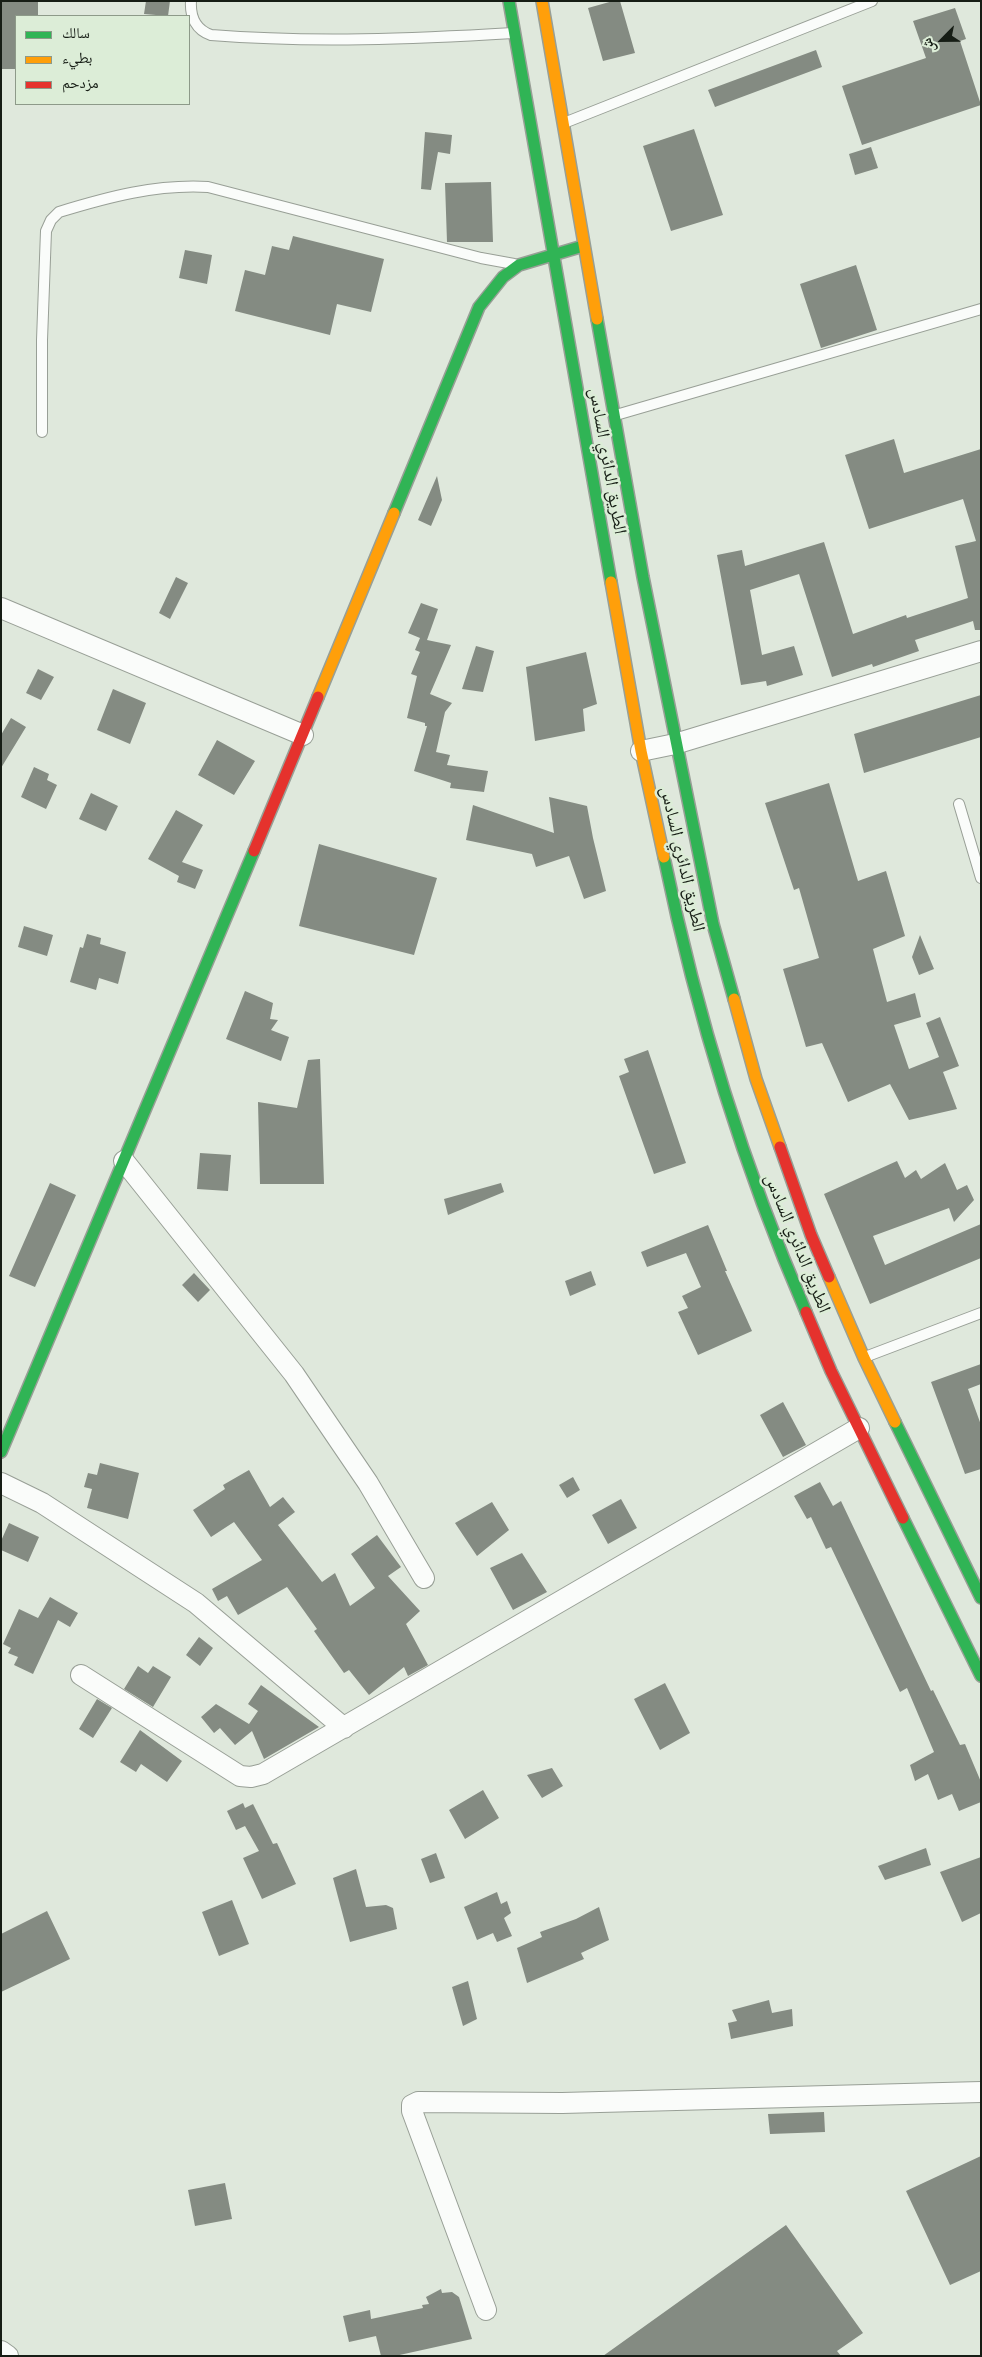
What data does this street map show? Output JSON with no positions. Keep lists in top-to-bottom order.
{
  "streets": {
    "main road": ["الطريق الدائري السادس"]
  },
  "legend": ["سالك", "بطيء", "مزدحم"],
  "north": "bottom left"
}
